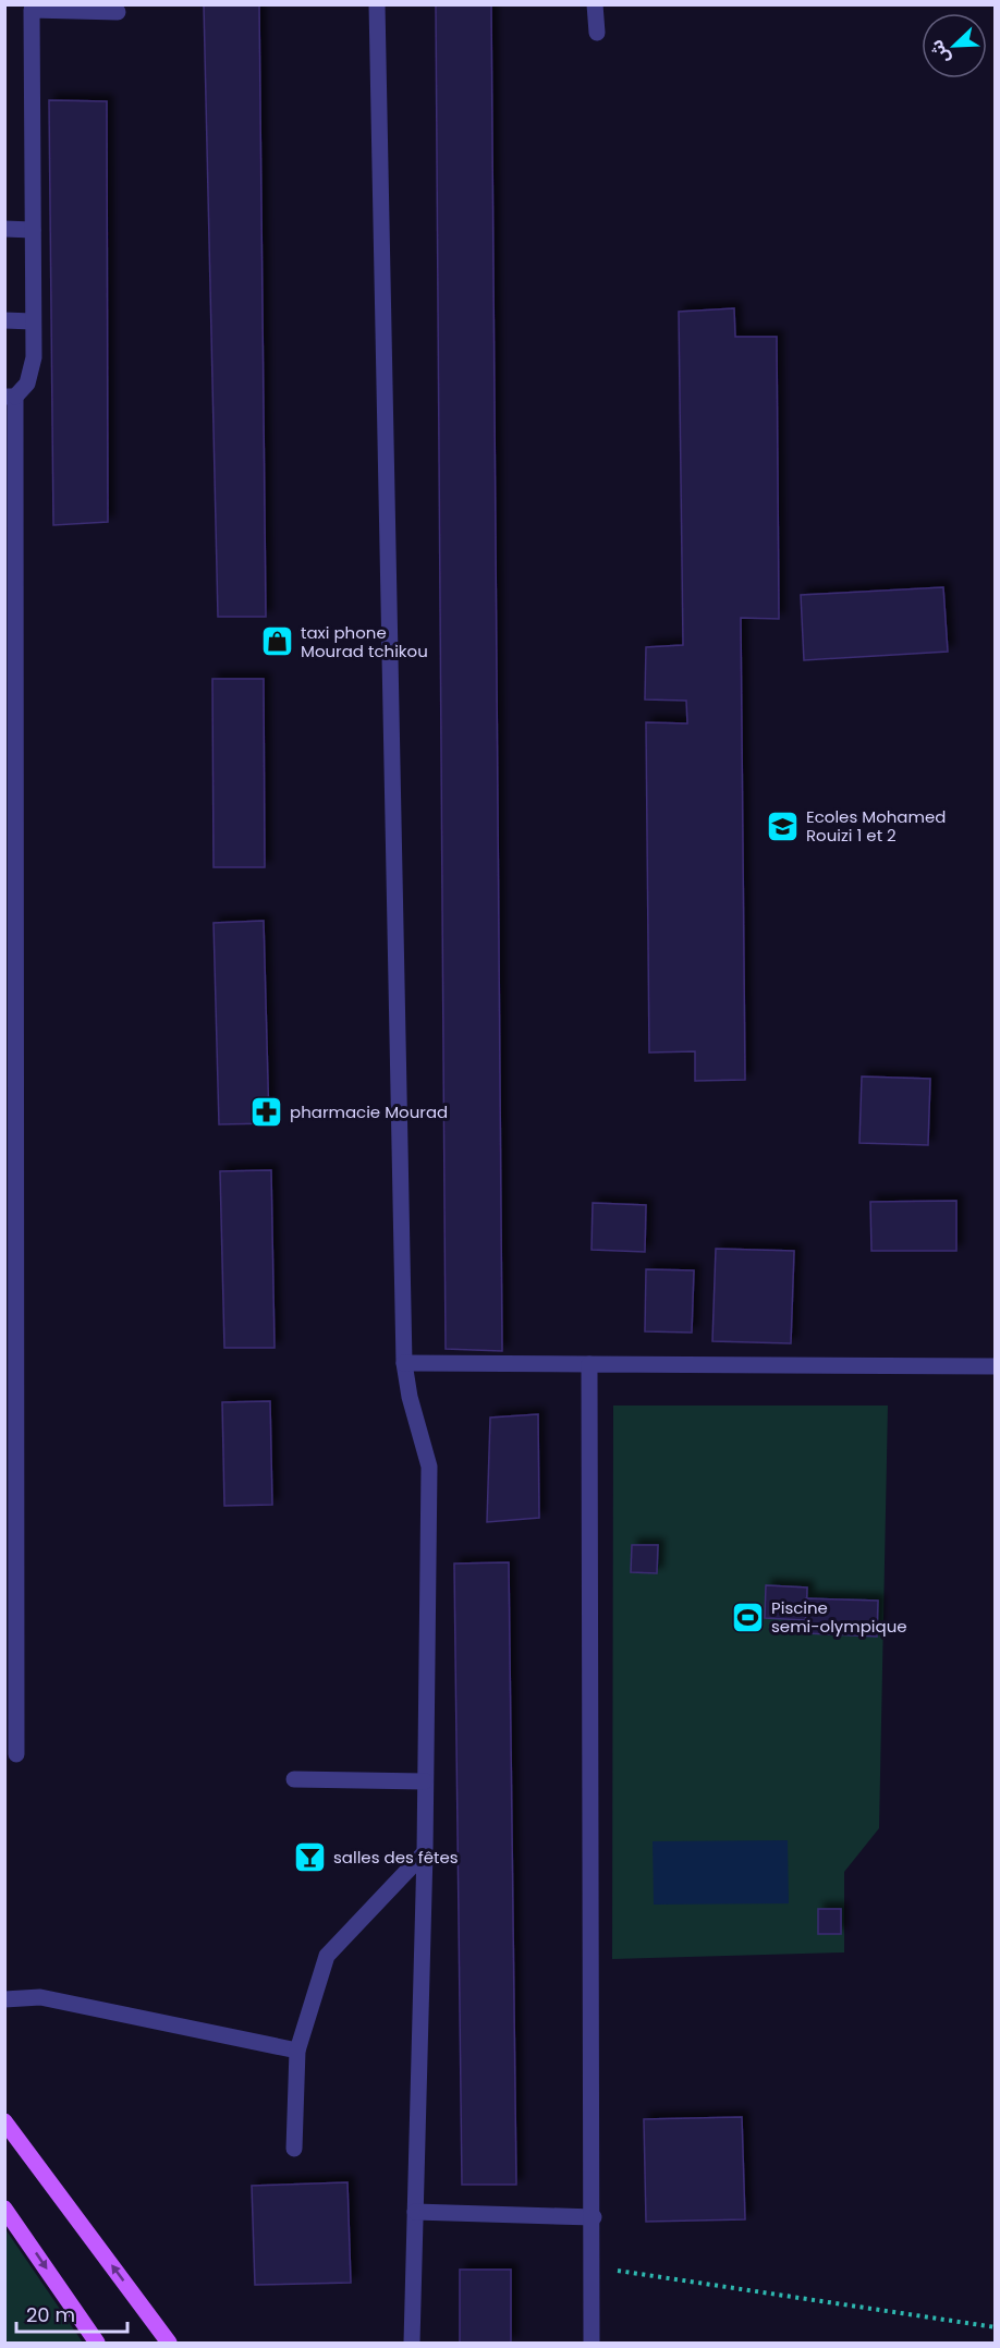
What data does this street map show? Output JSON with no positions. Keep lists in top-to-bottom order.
{
  "places": {
    "shop": ["taxi phone Mourad tchikou"],
    "school or university": ["Ecoles Mohamed Rouizi 1 et 2"],
    "pharmacy": ["pharmacie Mourad"],
    "sports": ["Piscine semi-olympique"],
    "bar": ["salles des fêtes"]
  },
  "scale_bar": "20 m",
  "north": "bottom left"
}
